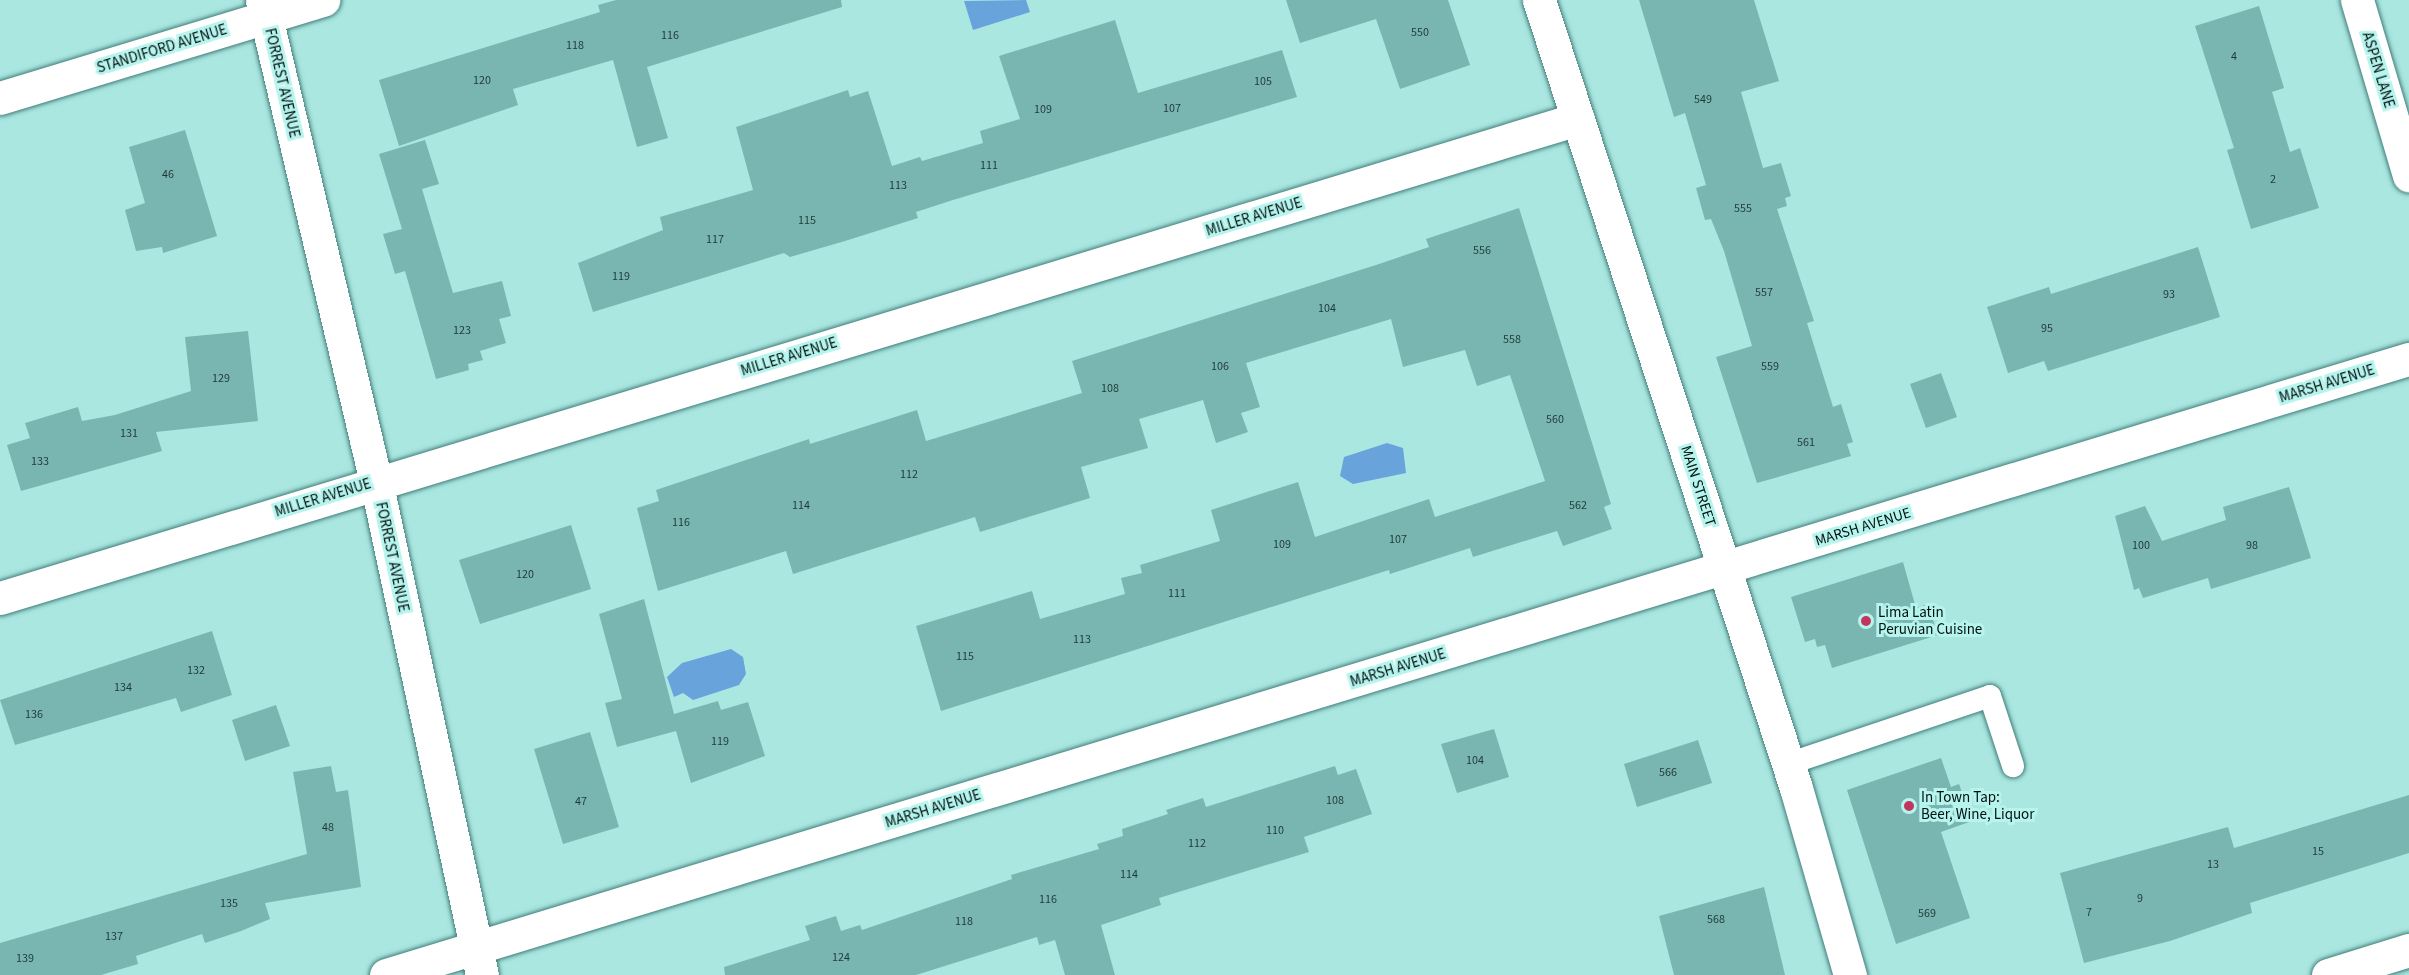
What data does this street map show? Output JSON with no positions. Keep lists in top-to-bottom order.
{
  "streets": {
    "street": [
      "STANDIFORD AVENUE",
      "ASPEN LANE",
      "FORREST AVENUE",
      "MILLER AVENUE",
      "MARSH AVENUE",
      "MAIN STREET"
    ]
  },
  "crossings": [
    ["STANDIFORD AVENUE", "FORREST AVENUE"],
    ["FORREST AVENUE", "MILLER AVENUE"],
    ["FORREST AVENUE", "MARSH AVENUE"],
    ["MILLER AVENUE", "MAIN STREET"],
    ["MARSH AVENUE", "MAIN STREET"]
  ],
  "places": ["Lima Latin Peruvian Cuisine", "In Town Tap: Beer, Wine, Liquor"],
  "house_numbers": [
    "550",
    "116",
    "118",
    "4",
    "120",
    "105",
    "549",
    "107",
    "109",
    "111",
    "46",
    "2",
    "113",
    "555",
    "115",
    "117",
    "556",
    "119",
    "557",
    "93",
    "104",
    "95",
    "123",
    "558",
    "106",
    "559",
    "129",
    "108",
    "560",
    "131",
    "561",
    "133",
    "112",
    "114",
    "562",
    "116",
    "107",
    "109",
    "100",
    "98",
    "120",
    "111",
    "113",
    "115",
    "132",
    "134",
    "136",
    "119",
    "104",
    "566",
    "108",
    "47",
    "48",
    "110",
    "112",
    "15",
    "13",
    "114",
    "9",
    "116",
    "135",
    "7",
    "569",
    "568",
    "118",
    "137",
    "124",
    "139"
  ]
}
